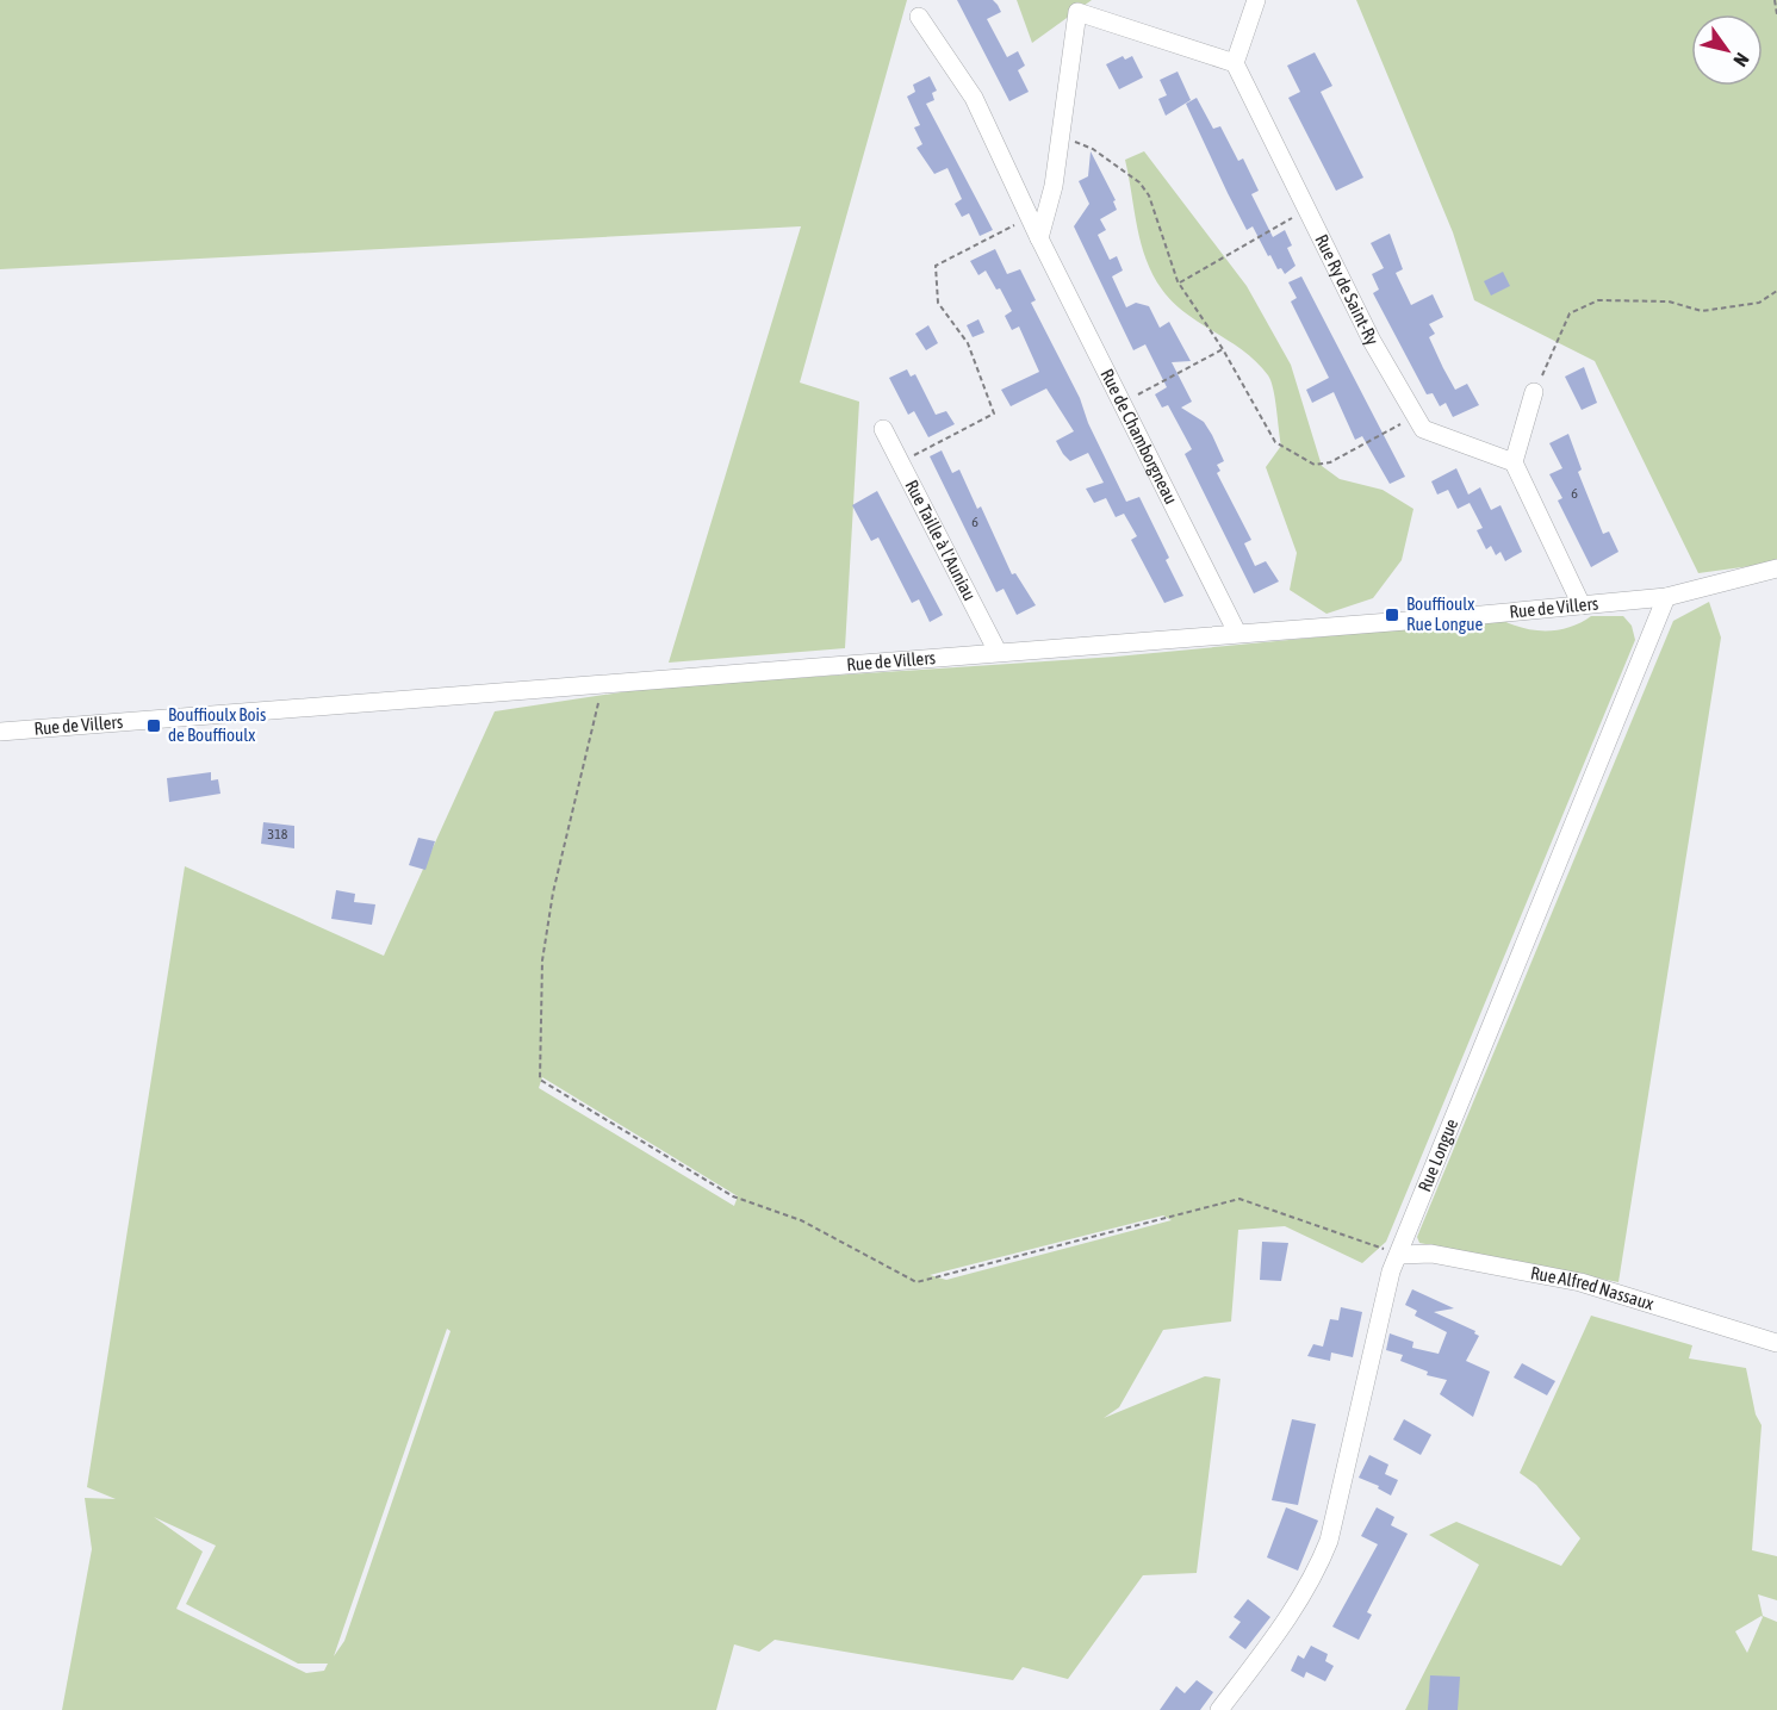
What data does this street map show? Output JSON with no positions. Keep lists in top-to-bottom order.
{
  "streets": {
    "street": [
      "Rue Ry de Saint-Ry",
      "Rue de Chamborgneau",
      "Rue Taille à l'Auniau",
      "Rue de Villers",
      "Rue Longue",
      "Rue Alfred Nassaux"
    ]
  },
  "crossings": [
    ["Rue de Chamborgneau", "Rue de Villers"],
    ["Rue Taille à l'Auniau", "Rue de Villers"],
    ["Rue de Villers", "Rue Longue"],
    ["Rue Longue", "Rue Alfred Nassaux"]
  ],
  "places": {
    "transit": ["Bouffioulx Rue Longue", "Bouffioulx Bois de Bouffioulx"]
  },
  "house_numbers": ["6", "6", "318"],
  "north": "bottom right"
}
